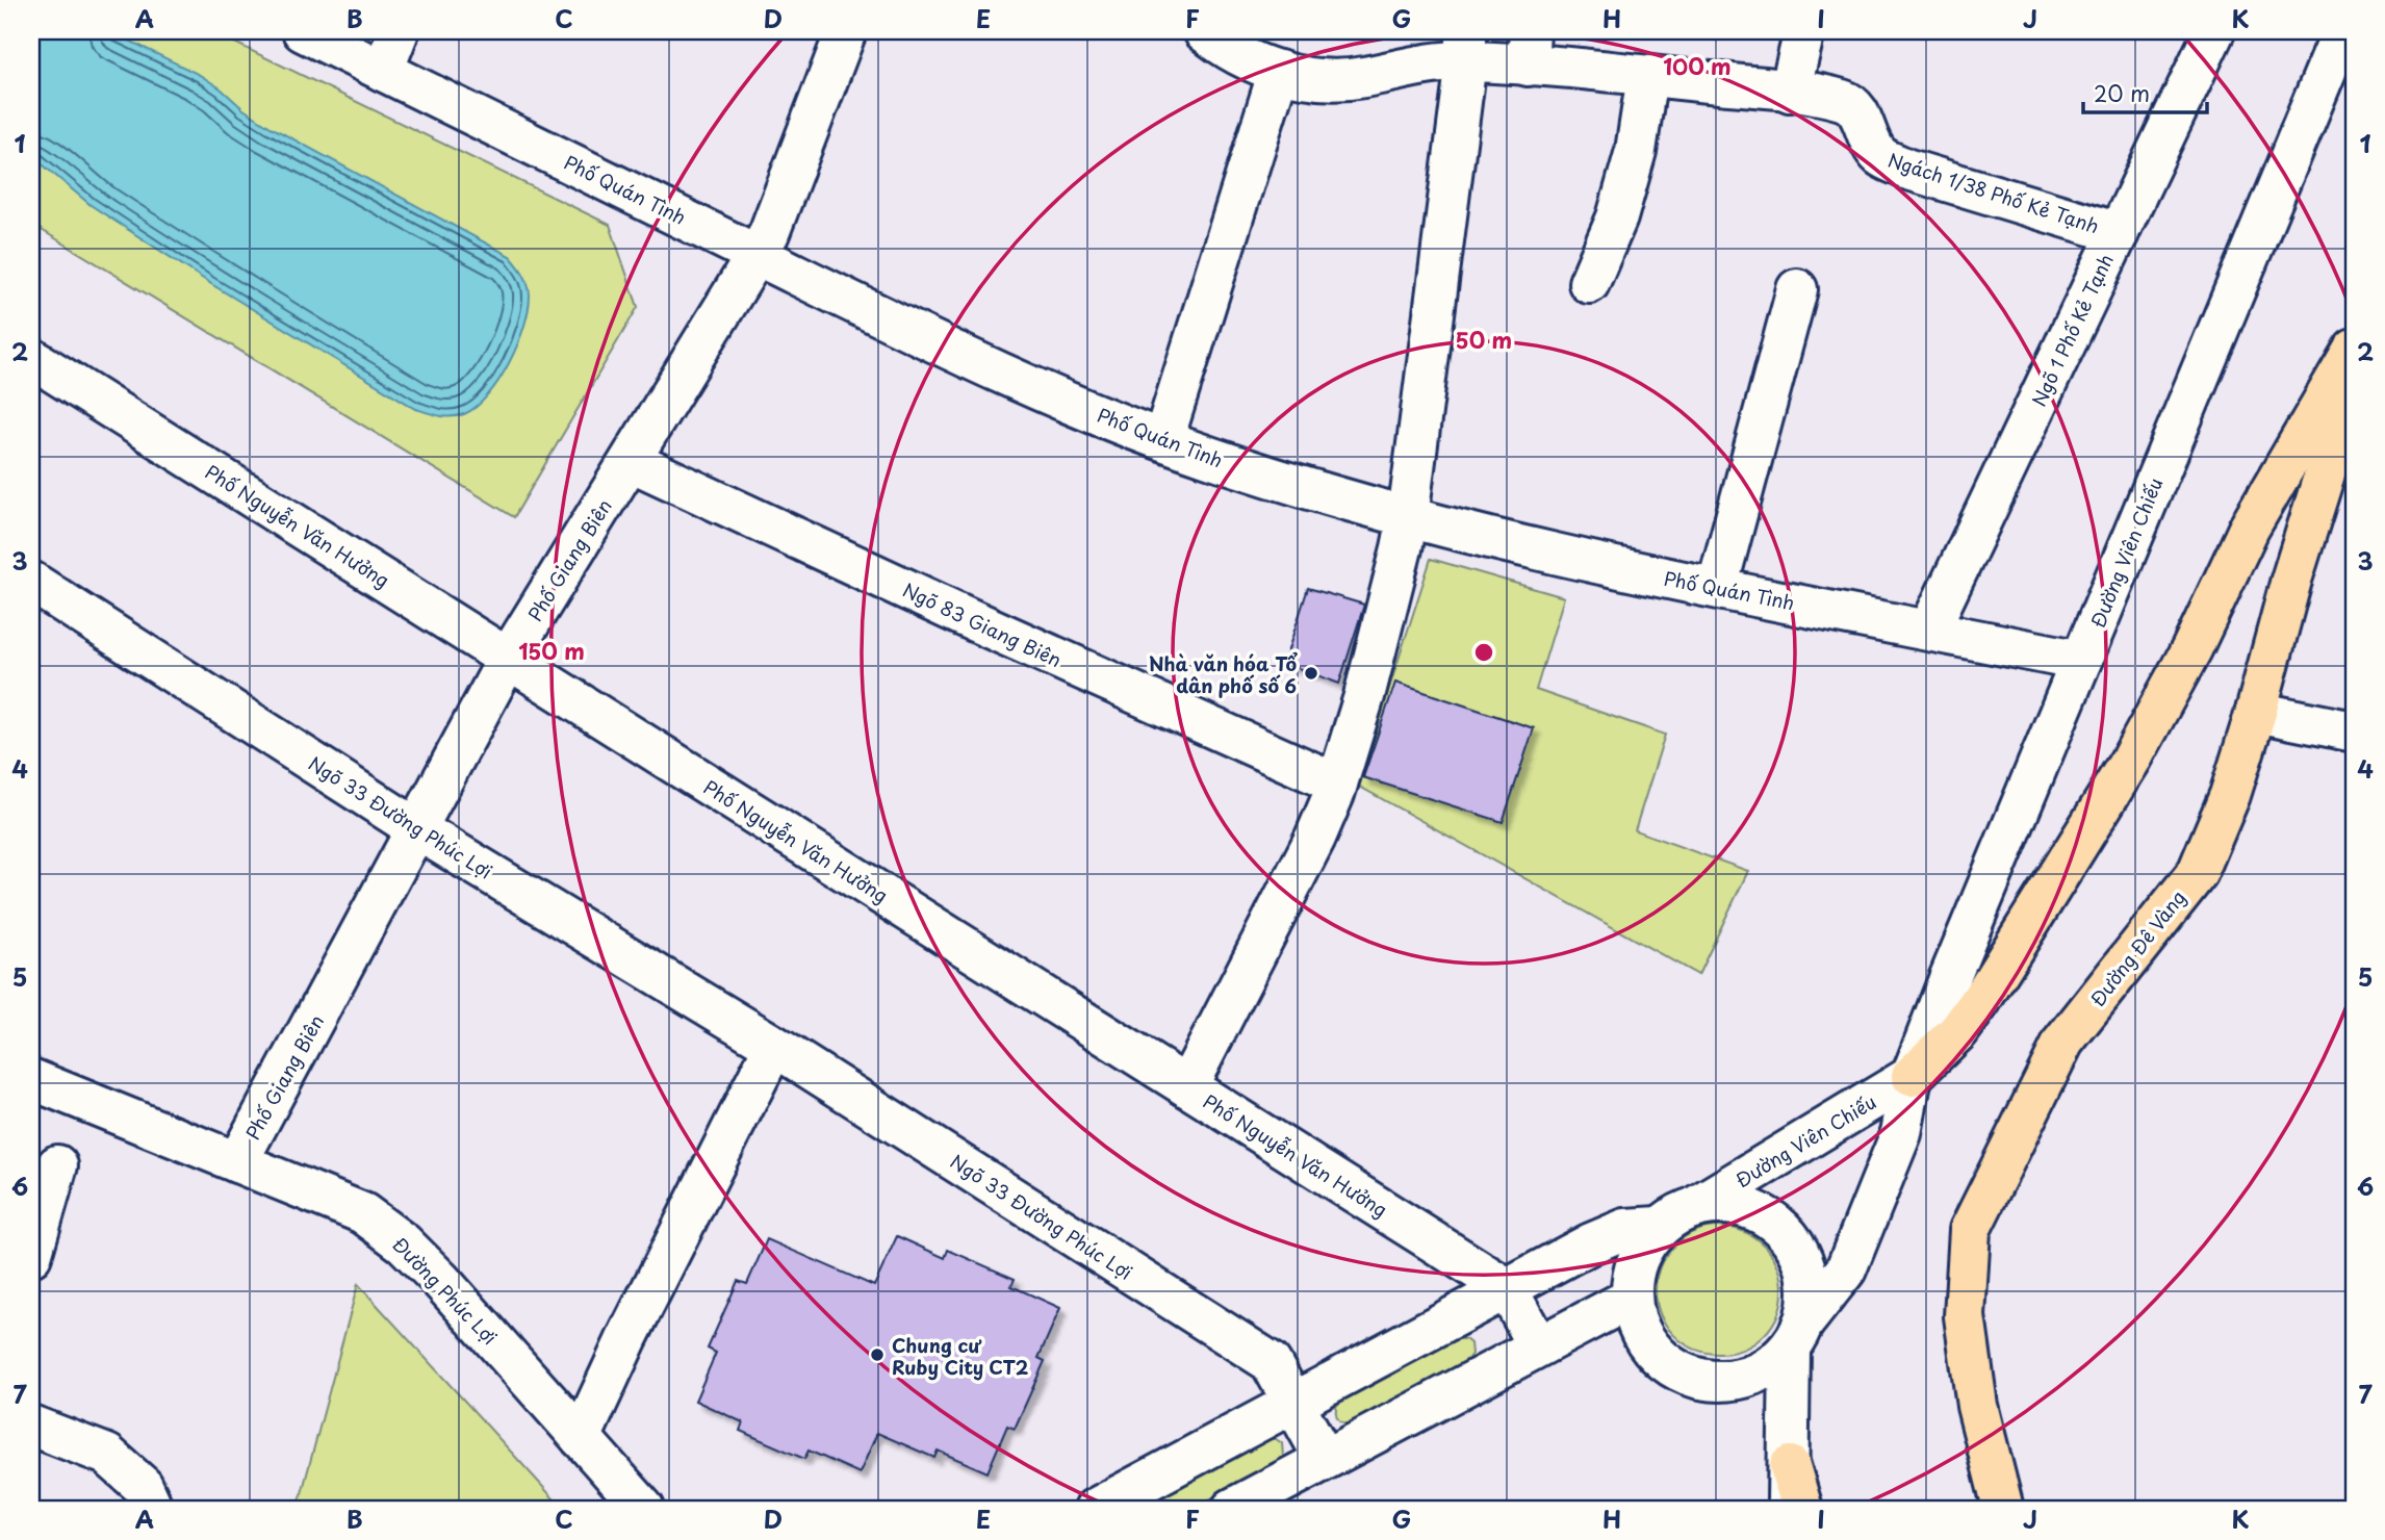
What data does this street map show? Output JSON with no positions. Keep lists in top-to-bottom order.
{
  "streets": {
    "main road": ["Đường Đê Vàng"],
    "street": [
      "Phố Quán Tình",
      "Ngách 1/38 Phố Kẻ Tạnh",
      "Ngõ 1 Phố Kẻ Tạnh",
      "Phố Nguyễn Văn Hưởng",
      "Đường Viên Chiếu",
      "Phố Giang Biên",
      "Ngõ 83 Giang Biên",
      "Ngõ 33 Đường Phúc Lợi",
      "Đường Phúc Lợi"
    ]
  },
  "crossings": [
    ["Phố Quán Tình", "Ngõ 1 Phố Kẻ Tạnh"],
    ["Phố Quán Tình", "Đường Viên Chiếu"],
    ["Phố Quán Tình", "Phố Giang Biên"],
    ["Ngách 1/38 Phố Kẻ Tạnh", "Ngõ 1 Phố Kẻ Tạnh"],
    ["Phố Nguyễn Văn Hưởng", "Phố Giang Biên"],
    ["Phố Giang Biên", "Ngõ 83 Giang Biên"],
    ["Phố Giang Biên", "Ngõ 33 Đường Phúc Lợi"],
    ["Phố Giang Biên", "Đường Phúc Lợi"]
  ],
  "places": ["Nhà văn hóa Tổ dân phố số 6", "Chung cư Ruby City CT2"],
  "scale_bar": "20 m",
  "grid": {
    "columns": [
      "A",
      "B",
      "C",
      "D",
      "E",
      "F",
      "G",
      "H",
      "I",
      "J",
      "K"
    ],
    "rows": [
      "1",
      "2",
      "3",
      "4",
      "5",
      "6",
      "7"
    ]
  },
  "rings": ["100 m", "50 m", "150 m"]
}
